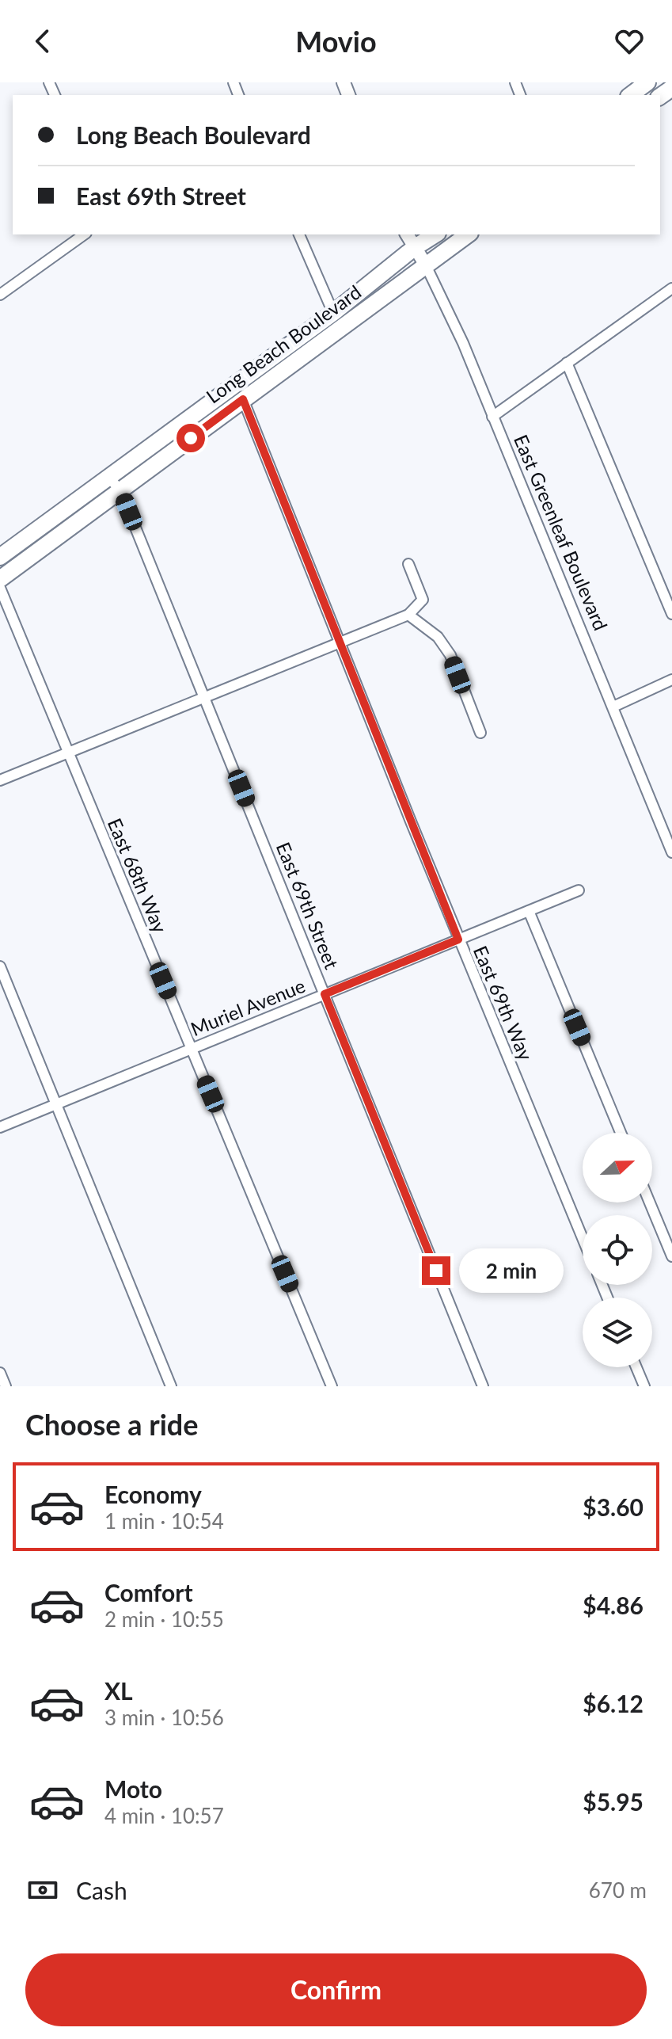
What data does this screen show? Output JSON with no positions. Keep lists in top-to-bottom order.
{
  "streets": {
    "main road": ["Long Beach Boulevard"],
    "street": [
      "East Greenleaf Boulevard",
      "East 68th Way",
      "East 69th Street",
      "East 69th Way",
      "Muriel Avenue"
    ]
  },
  "crossings": [
    ["Long Beach Boulevard", "East Greenleaf Boulevard"],
    ["Long Beach Boulevard", "East 69th Street"],
    ["Long Beach Boulevard", "East 69th Way"],
    ["East 68th Way", "Muriel Avenue"],
    ["East 69th Street", "Muriel Avenue"],
    ["East 69th Way", "Muriel Avenue"]
  ],
  "north": "right",
  "page": {
    "header": "Movio",
    "banner": ["Long Beach Boulevard", "East 69th Street"],
    "bubble": "2 min",
    "heading": "Choose a ride",
    "list": [
      {
        "name": "Economy",
        "note": "1 min · 10:54",
        "value": "$3.60"
      },
      {
        "name": "Comfort",
        "note": "2 min · 10:55",
        "value": "$4.86"
      },
      {
        "name": "XL",
        "note": "3 min · 10:56",
        "value": "$6.12"
      },
      {
        "name": "Moto",
        "note": "4 min · 10:57",
        "value": "$5.95"
      }
    ],
    "pay": ["Cash", "670 m"],
    "buttons": "Confirm"
  }
}
